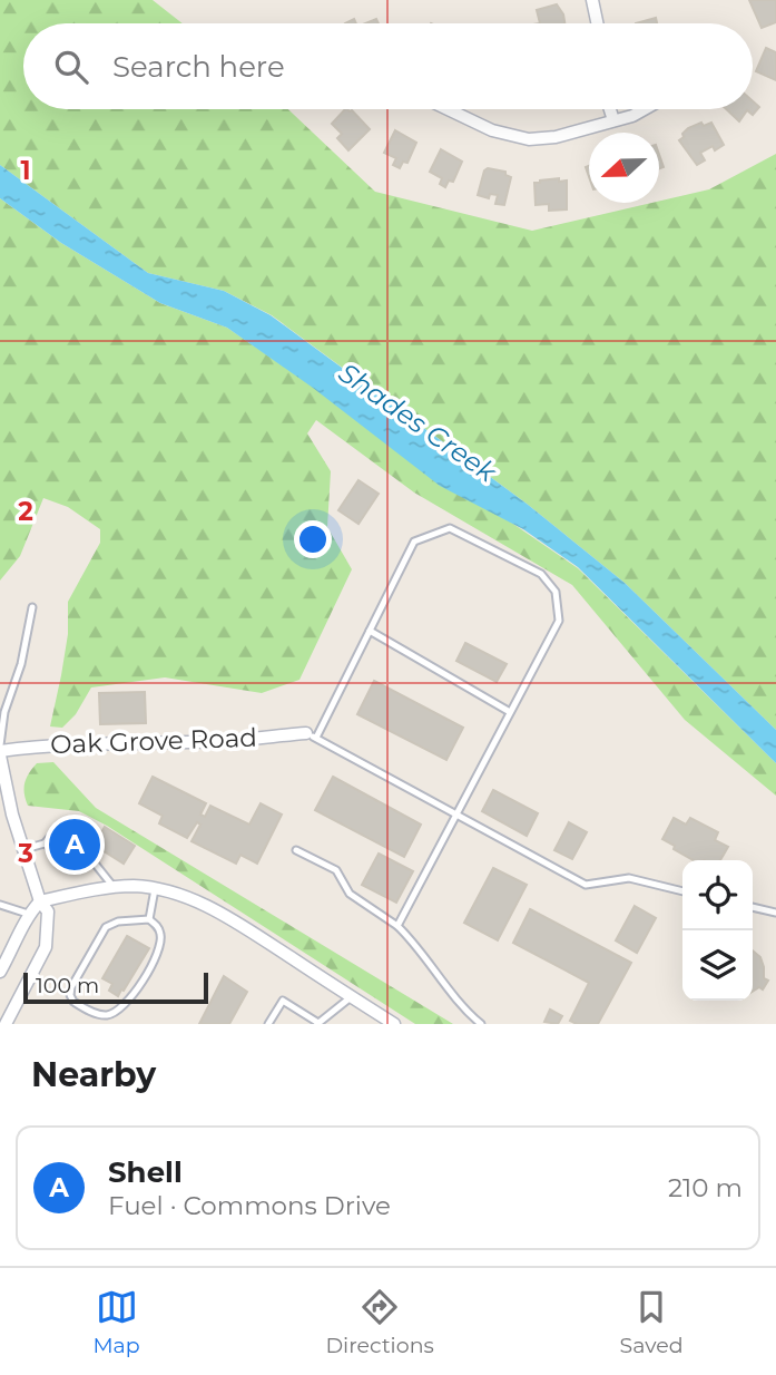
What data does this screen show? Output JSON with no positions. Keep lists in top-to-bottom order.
{
  "streets": {
    "street": ["Oak Grove Road"]
  },
  "water": ["Shades Creek"],
  "scale_bar": "100 m",
  "north": "left",
  "page": {
    "search": "Search here",
    "pins": "A",
    "scale": "100 m",
    "heading": "Nearby",
    "list": [
      {
        "mark": "A",
        "name": "Shell",
        "note": "Fuel · Commons Drive",
        "value": "210 m"
      }
    ],
    "nav": ["Map", "Directions", "Saved"]
  },
  "grid": {
    "rows": ["1", "2", "3"]
  }
}
